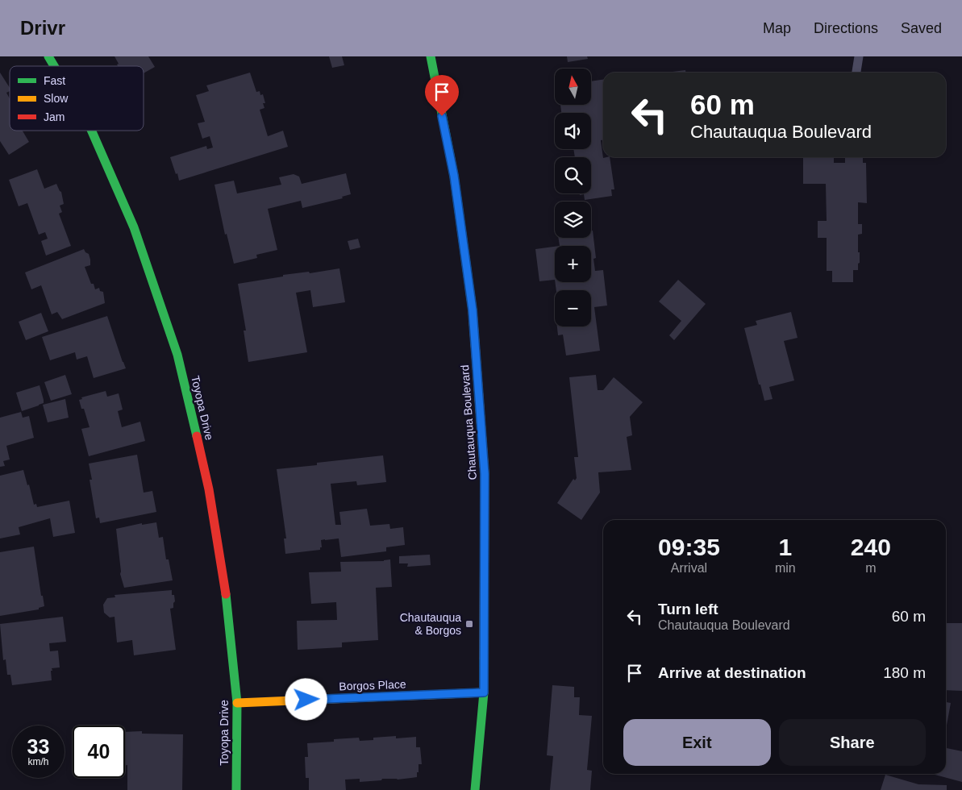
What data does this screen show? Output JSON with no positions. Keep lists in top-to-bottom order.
{
  "streets": {
    "street": ["Toyopa Drive", "Chautauqua Boulevard", "Borgos Place"]
  },
  "crossings": [
    ["Toyopa Drive", "Borgos Place"],
    ["Chautauqua Boulevard", "Borgos Place"]
  ],
  "places": {
    "transit": ["Chautauqua & Borgos"]
  },
  "legend": ["Fast", "Slow", "Jam"],
  "north": "top",
  "page": {
    "header": "Drivr",
    "nav": ["Map", "Directions", "Saved"],
    "map_buttons": ["+", "−"],
    "turn": ["60 m", "Chautauqua Boulevard"],
    "eta": [
      "09:35",
      "Arrival",
      "1",
      "min",
      "240",
      "m"
    ],
    "list": [
      {
        "name": "Turn left",
        "note": "Chautauqua Boulevard",
        "value": "60 m"
      },
      {
        "name": "Arrive at destination",
        "value": "180 m"
      }
    ],
    "buttons": ["Exit", "Share"],
    "speed": "33 km/h",
    "limit": "40"
  }
}
